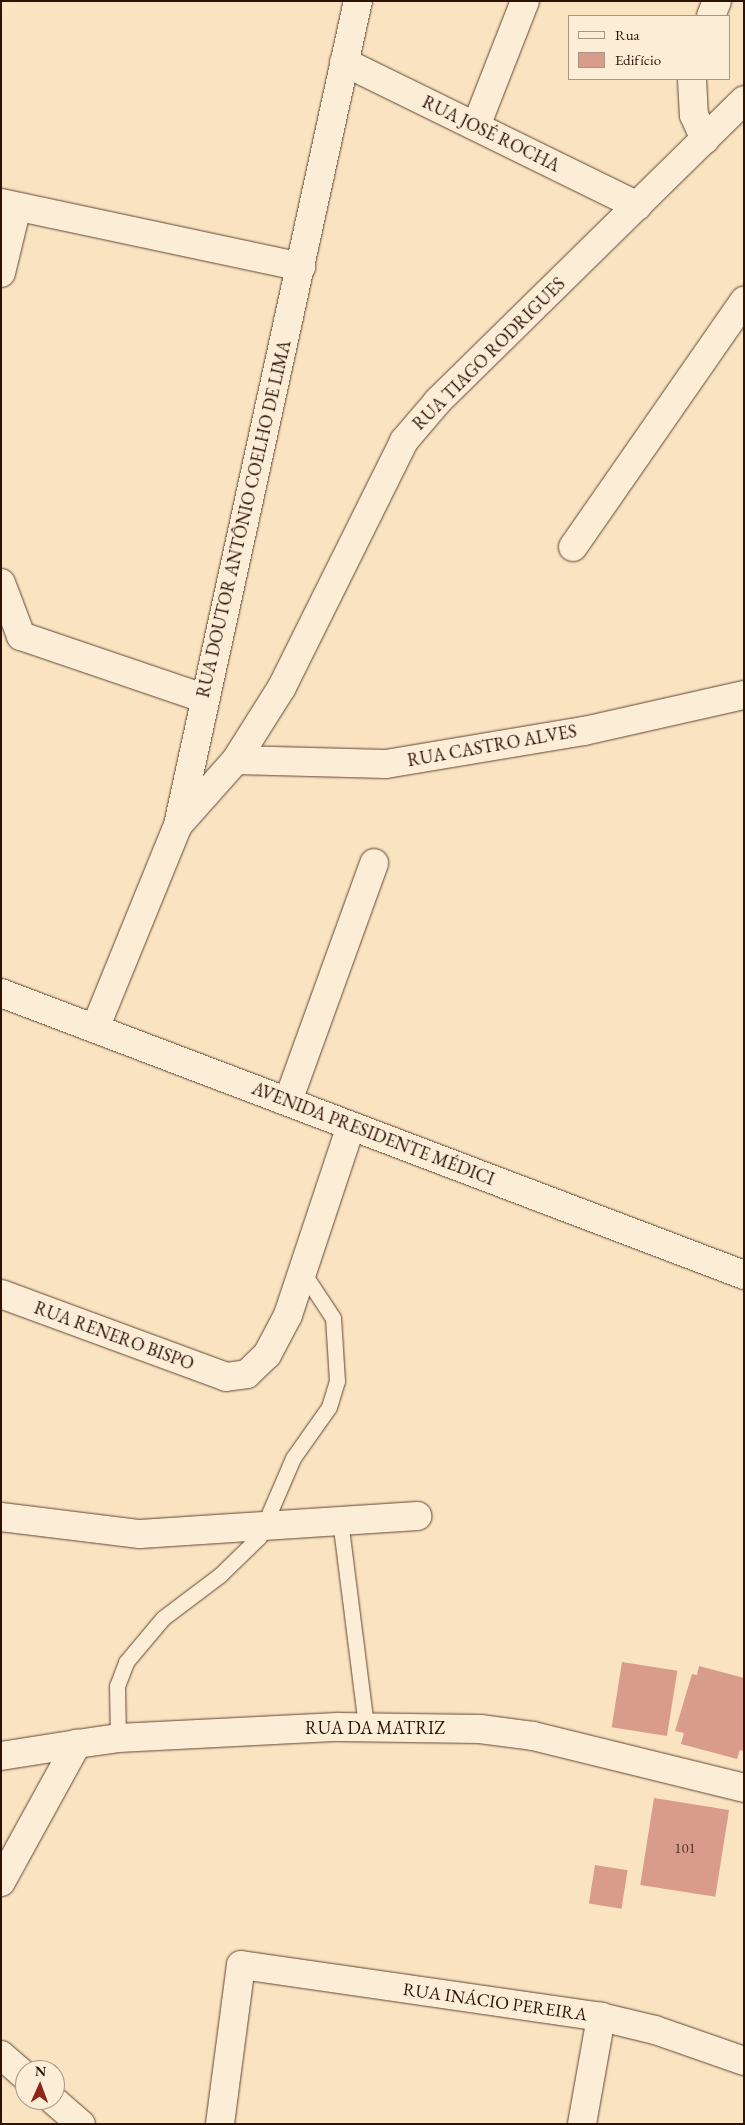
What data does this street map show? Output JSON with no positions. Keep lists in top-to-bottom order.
{
  "streets": {
    "street": [
      "RUA JOSÉ ROCHA",
      "RUA TIAGO RODRIGUES",
      "RUA DOUTOR ANTÔNIO COELHO DE LIMA",
      "RUA CASTRO ALVES",
      "AVENIDA PRESIDENTE MÉDICI",
      "RUA RENERO BISPO",
      "RUA DA MATRIZ",
      "RUA INÁCIO PEREIRA"
    ]
  },
  "crossings": [
    ["RUA JOSÉ ROCHA", "RUA TIAGO RODRIGUES"],
    ["RUA JOSÉ ROCHA", "RUA DOUTOR ANTÔNIO COELHO DE LIMA"],
    ["RUA TIAGO RODRIGUES", "RUA DOUTOR ANTÔNIO COELHO DE LIMA"],
    ["RUA TIAGO RODRIGUES", "RUA CASTRO ALVES"],
    ["RUA DOUTOR ANTÔNIO COELHO DE LIMA", "AVENIDA PRESIDENTE MÉDICI"]
  ],
  "house_numbers": ["101"],
  "legend": ["Rua", "Edifício"],
  "north": "top"
}
